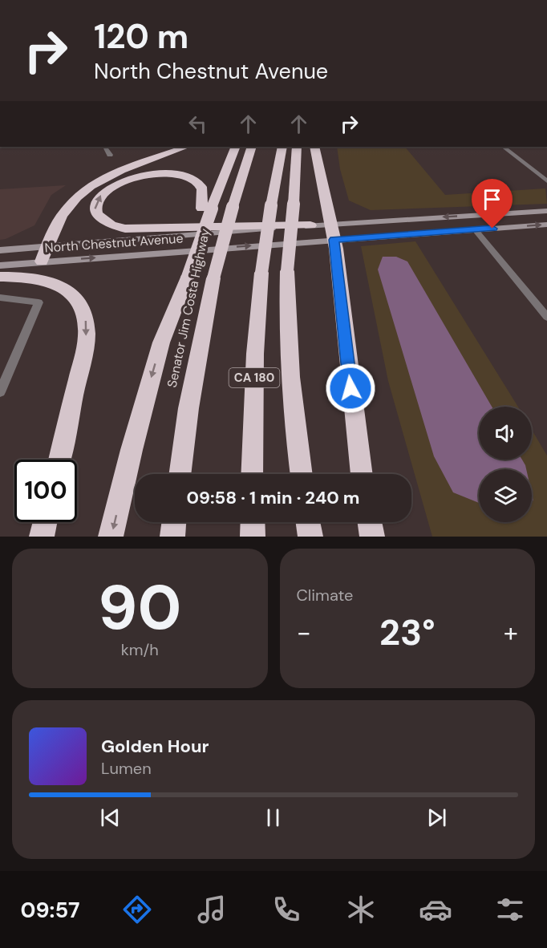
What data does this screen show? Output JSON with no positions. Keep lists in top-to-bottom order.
{
  "streets": {
    "highway": ["Senator Jim Costa Highway", "CA 180"],
    "main road": ["North Chestnut Avenue"]
  },
  "page": {
    "turn": ["120 m", "North Chestnut Avenue"],
    "limit": "100",
    "trip": "09:58 · 1 min · 240 m",
    "tile": [
      ["90", "km/h"],
      "Climate"
    ],
    "heat": ["−", "23°", "+"],
    "song": ["Golden Hour", "Lumen"],
    "tabs": "09:57"
  }
}
